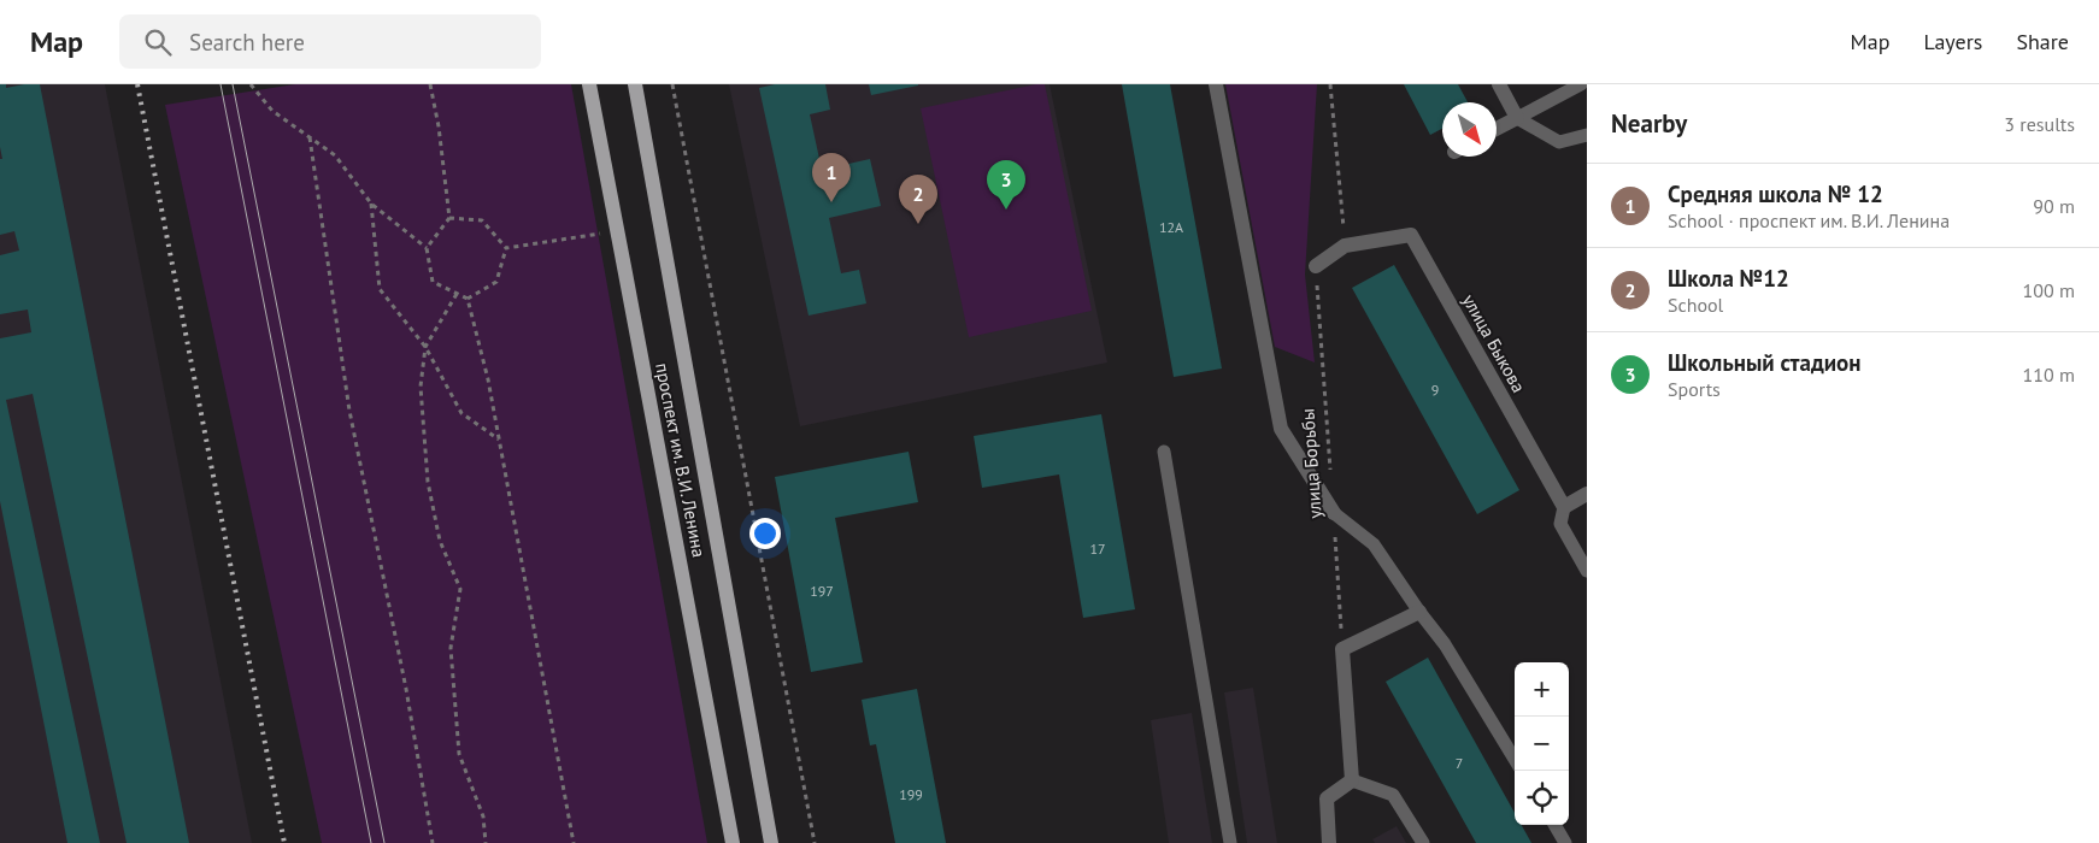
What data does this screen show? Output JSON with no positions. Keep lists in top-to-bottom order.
{
  "streets": {
    "main road": ["проспект им. В.И. Ленина"],
    "street": ["улица Быкова"],
    "path": ["улица Борьбы"]
  },
  "house_numbers": [
    "12А",
    "9",
    "17",
    "197",
    "7",
    "199"
  ],
  "north": "bottom right",
  "page": {
    "header": "Map",
    "search": "Search here",
    "nav": ["Map", "Layers", "Share"],
    "heading": ["Nearby", "3 results"],
    "pins": ["1", "3", "2"],
    "list": [
      {
        "mark": "1",
        "name": "Средняя школа № 12",
        "note": "School · проспект им. В.И. Ленина",
        "value": "90 m"
      },
      {
        "mark": "2",
        "name": "Школа №12",
        "note": "School",
        "value": "100 m"
      },
      {
        "mark": "3",
        "name": "Школьный стадион",
        "note": "Sports",
        "value": "110 m"
      }
    ],
    "map_buttons": ["+", "−"]
  }
}
